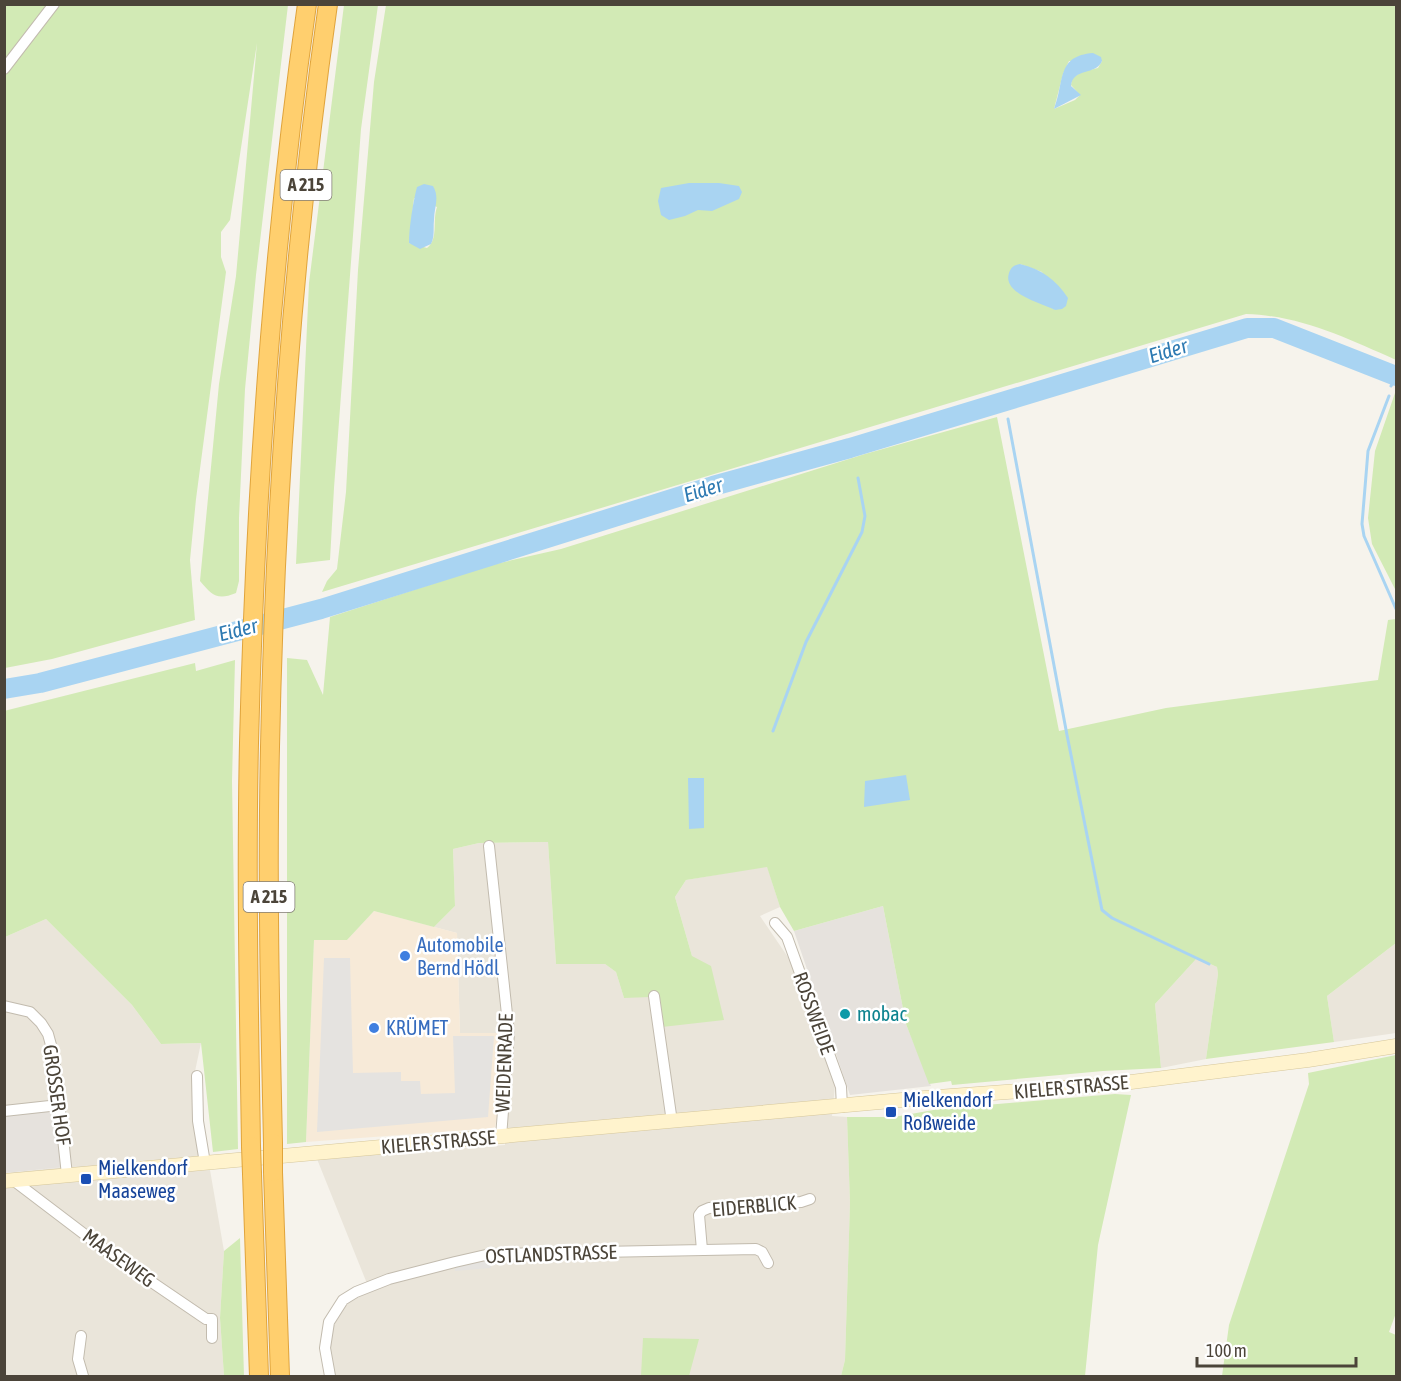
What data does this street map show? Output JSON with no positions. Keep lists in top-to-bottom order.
{
  "streets": {
    "highway": ["A 215"],
    "street": [
      "ROSSWEIDE",
      "WEIDENRADE",
      "KIELER STRASSE",
      "GROSSER HOF",
      "EIDERBLICK",
      "OSTLANDSTRASSE",
      "MAASEWEG"
    ]
  },
  "crossings": [
    ["ROSSWEIDE", "KIELER STRASSE"],
    ["WEIDENRADE", "KIELER STRASSE"],
    ["KIELER STRASSE", "GROSSER HOF"],
    ["KIELER STRASSE", "MAASEWEG"],
    ["EIDERBLICK", "OSTLANDSTRASSE"]
  ],
  "water": ["Eider"],
  "places": {
    "other": ["Automobile Bernd Hödl", "mobac", "KRÜMET"],
    "transit": ["Mielkendorf Roßweide", "Mielkendorf Maaseweg"]
  },
  "scale_bar": "100 m"
}
